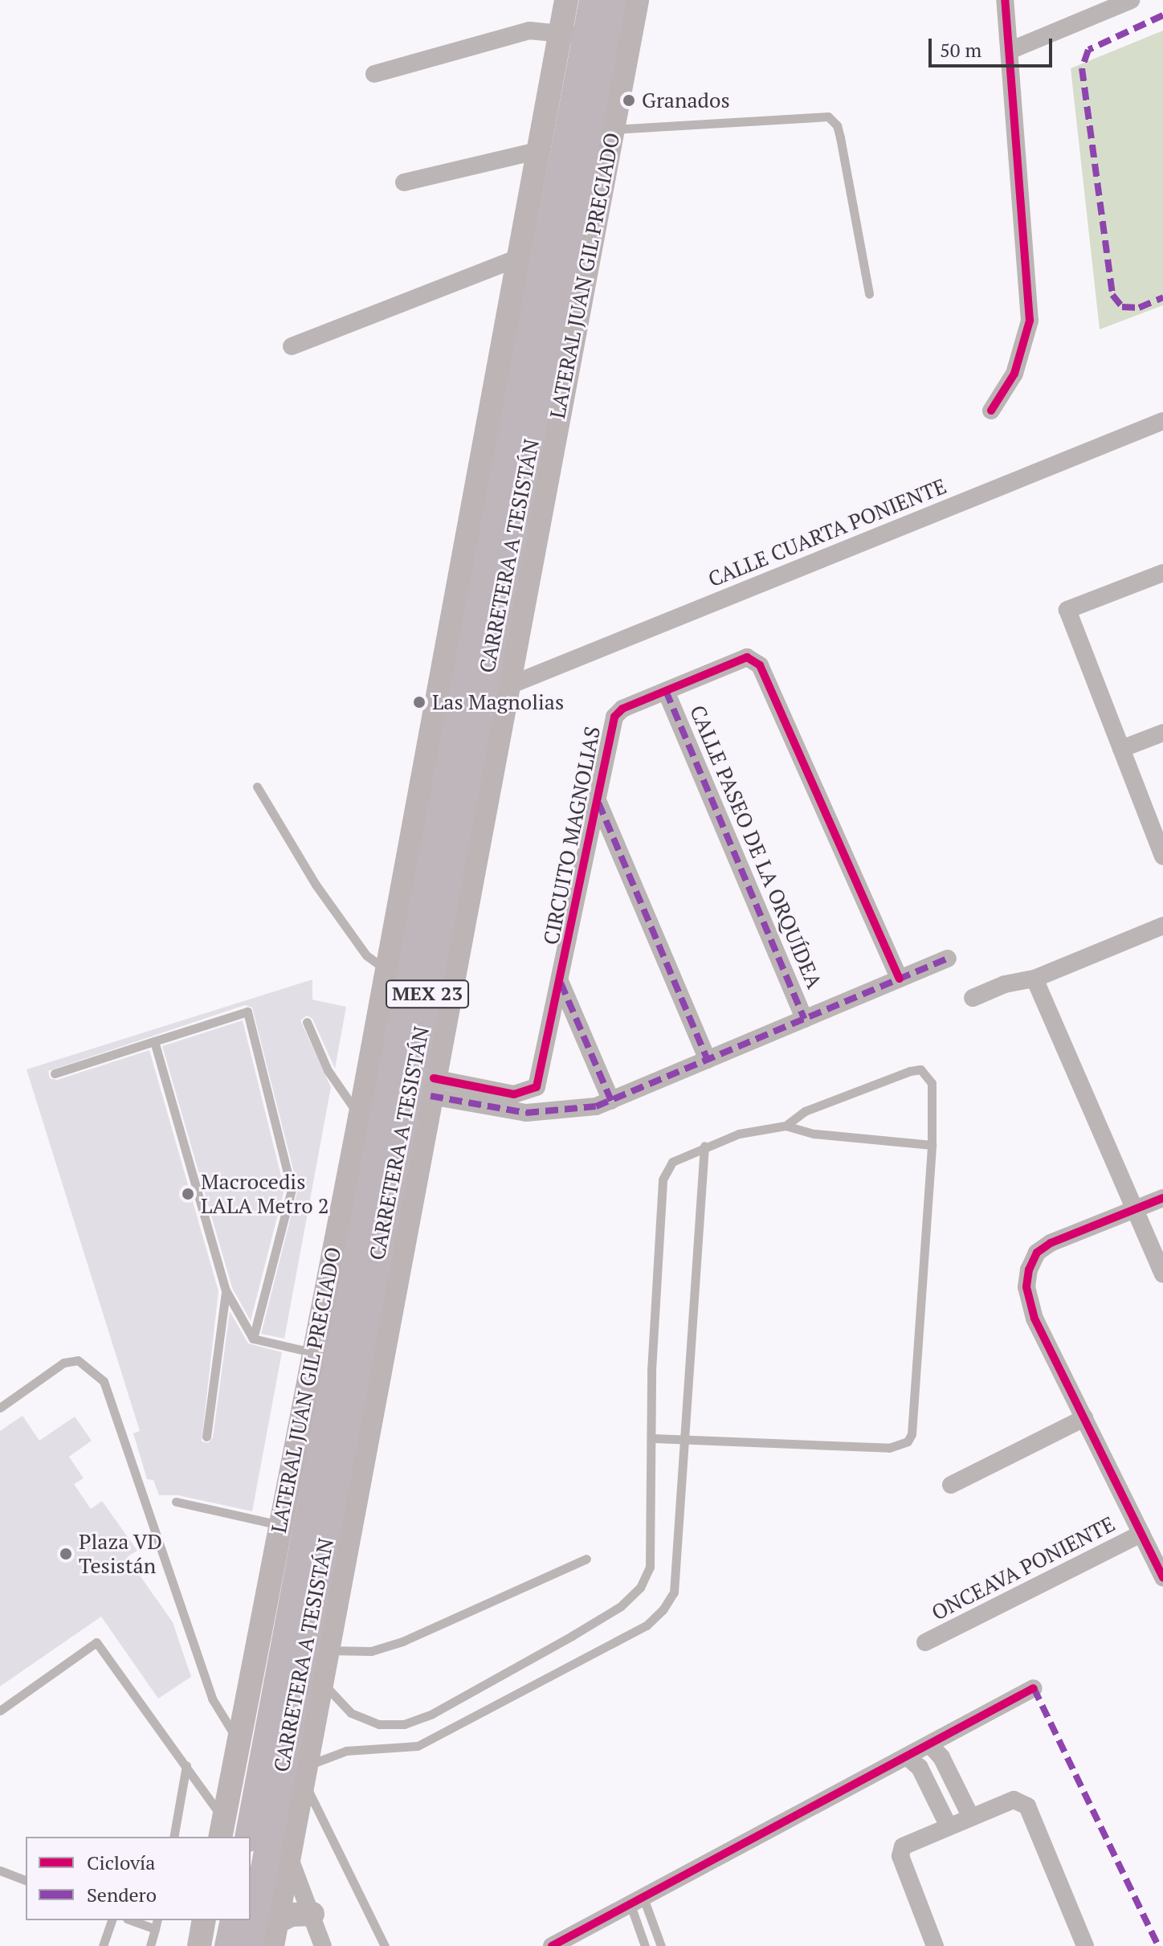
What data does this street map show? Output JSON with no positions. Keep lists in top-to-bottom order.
{
  "streets": {
    "main road": ["LATERAL JUAN GIL PRECIADO", "CARRETERA A TESISTÁN", "MEX 23"],
    "street": [
      "CALLE CUARTA PONIENTE",
      "CIRCUITO MAGNOLIAS",
      "CALLE PASEO DE LA ORQUÍDEA",
      "ONCEAVA PONIENTE"
    ]
  },
  "crossings": [
    ["LATERAL JUAN GIL PRECIADO", "CALLE CUARTA PONIENTE"],
    ["LATERAL JUAN GIL PRECIADO", "CARRETERA A TESISTÁN"],
    ["LATERAL JUAN GIL PRECIADO", "CIRCUITO MAGNOLIAS"],
    ["CIRCUITO MAGNOLIAS", "CALLE PASEO DE LA ORQUÍDEA"]
  ],
  "places": [
    "Granados",
    "Las Magnolias",
    "Macrocedis LALA Metro 2",
    "Plaza VD Tesistán"
  ],
  "legend": ["Ciclovía", "Sendero"],
  "scale_bar": "50 m"
}
